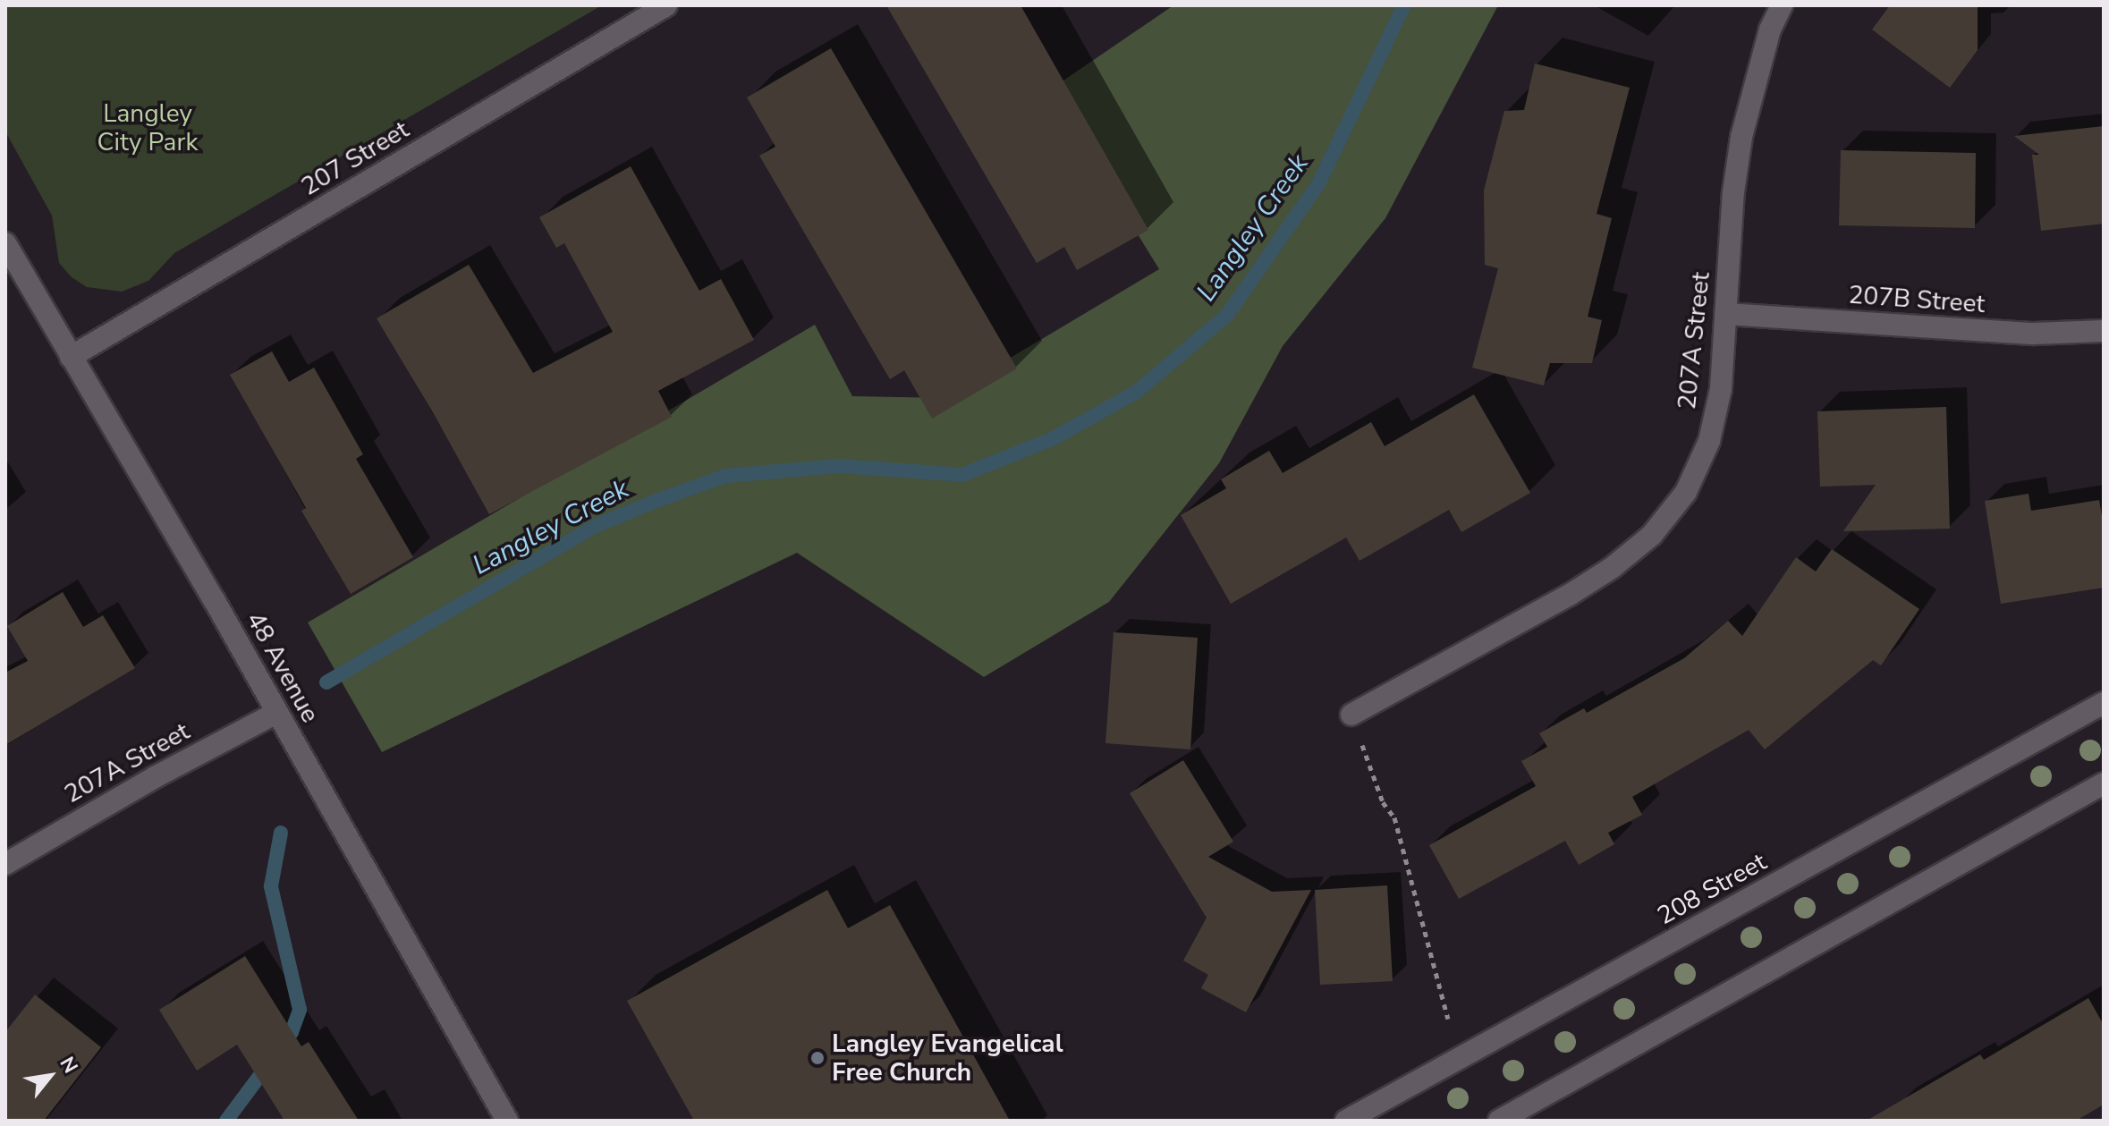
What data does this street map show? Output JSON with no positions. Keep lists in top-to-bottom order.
{
  "streets": {
    "street": [
      "207 Street",
      "207B Street",
      "207A Street",
      "48 Avenue",
      "208 Street"
    ]
  },
  "crossings": [
    ["207 Street", "48 Avenue"],
    ["207B Street", "207A Street"],
    ["207A Street", "48 Avenue"]
  ],
  "water": ["Langley Creek"],
  "parks": ["Langley City Park"],
  "places": ["Langley Evangelical Free Church"],
  "north": "top right"
}
